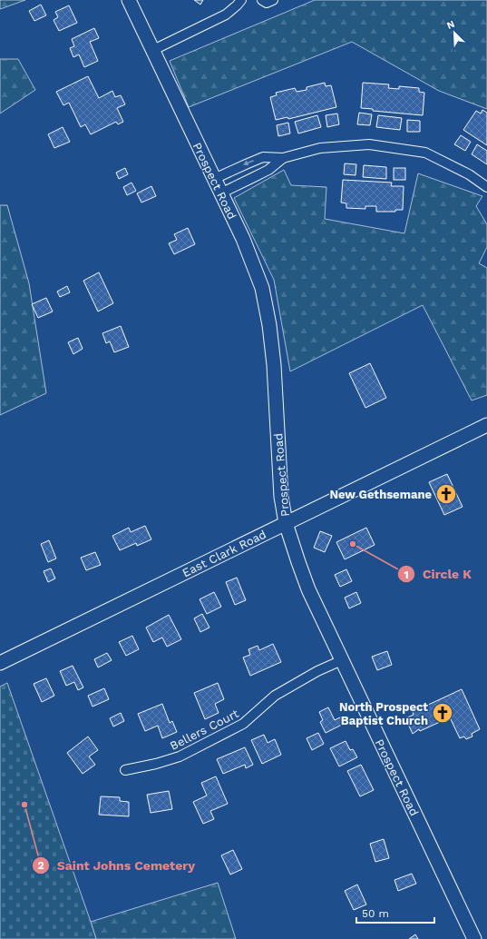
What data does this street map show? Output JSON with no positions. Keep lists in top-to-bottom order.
{
  "streets": {
    "main road": ["Prospect Road", "East Clark Road"],
    "street": ["Bellers Court"]
  },
  "crossings": [
    ["Prospect Road", "East Clark Road"],
    ["Prospect Road", "Bellers Court"]
  ],
  "places": {
    "church": ["New Gethsemane", "North Prospect Baptist Church"],
    "other": ["Circle K", "Saint Johns Cemetery"]
  },
  "scale_bar": "50 m",
  "north": "top left"
}
